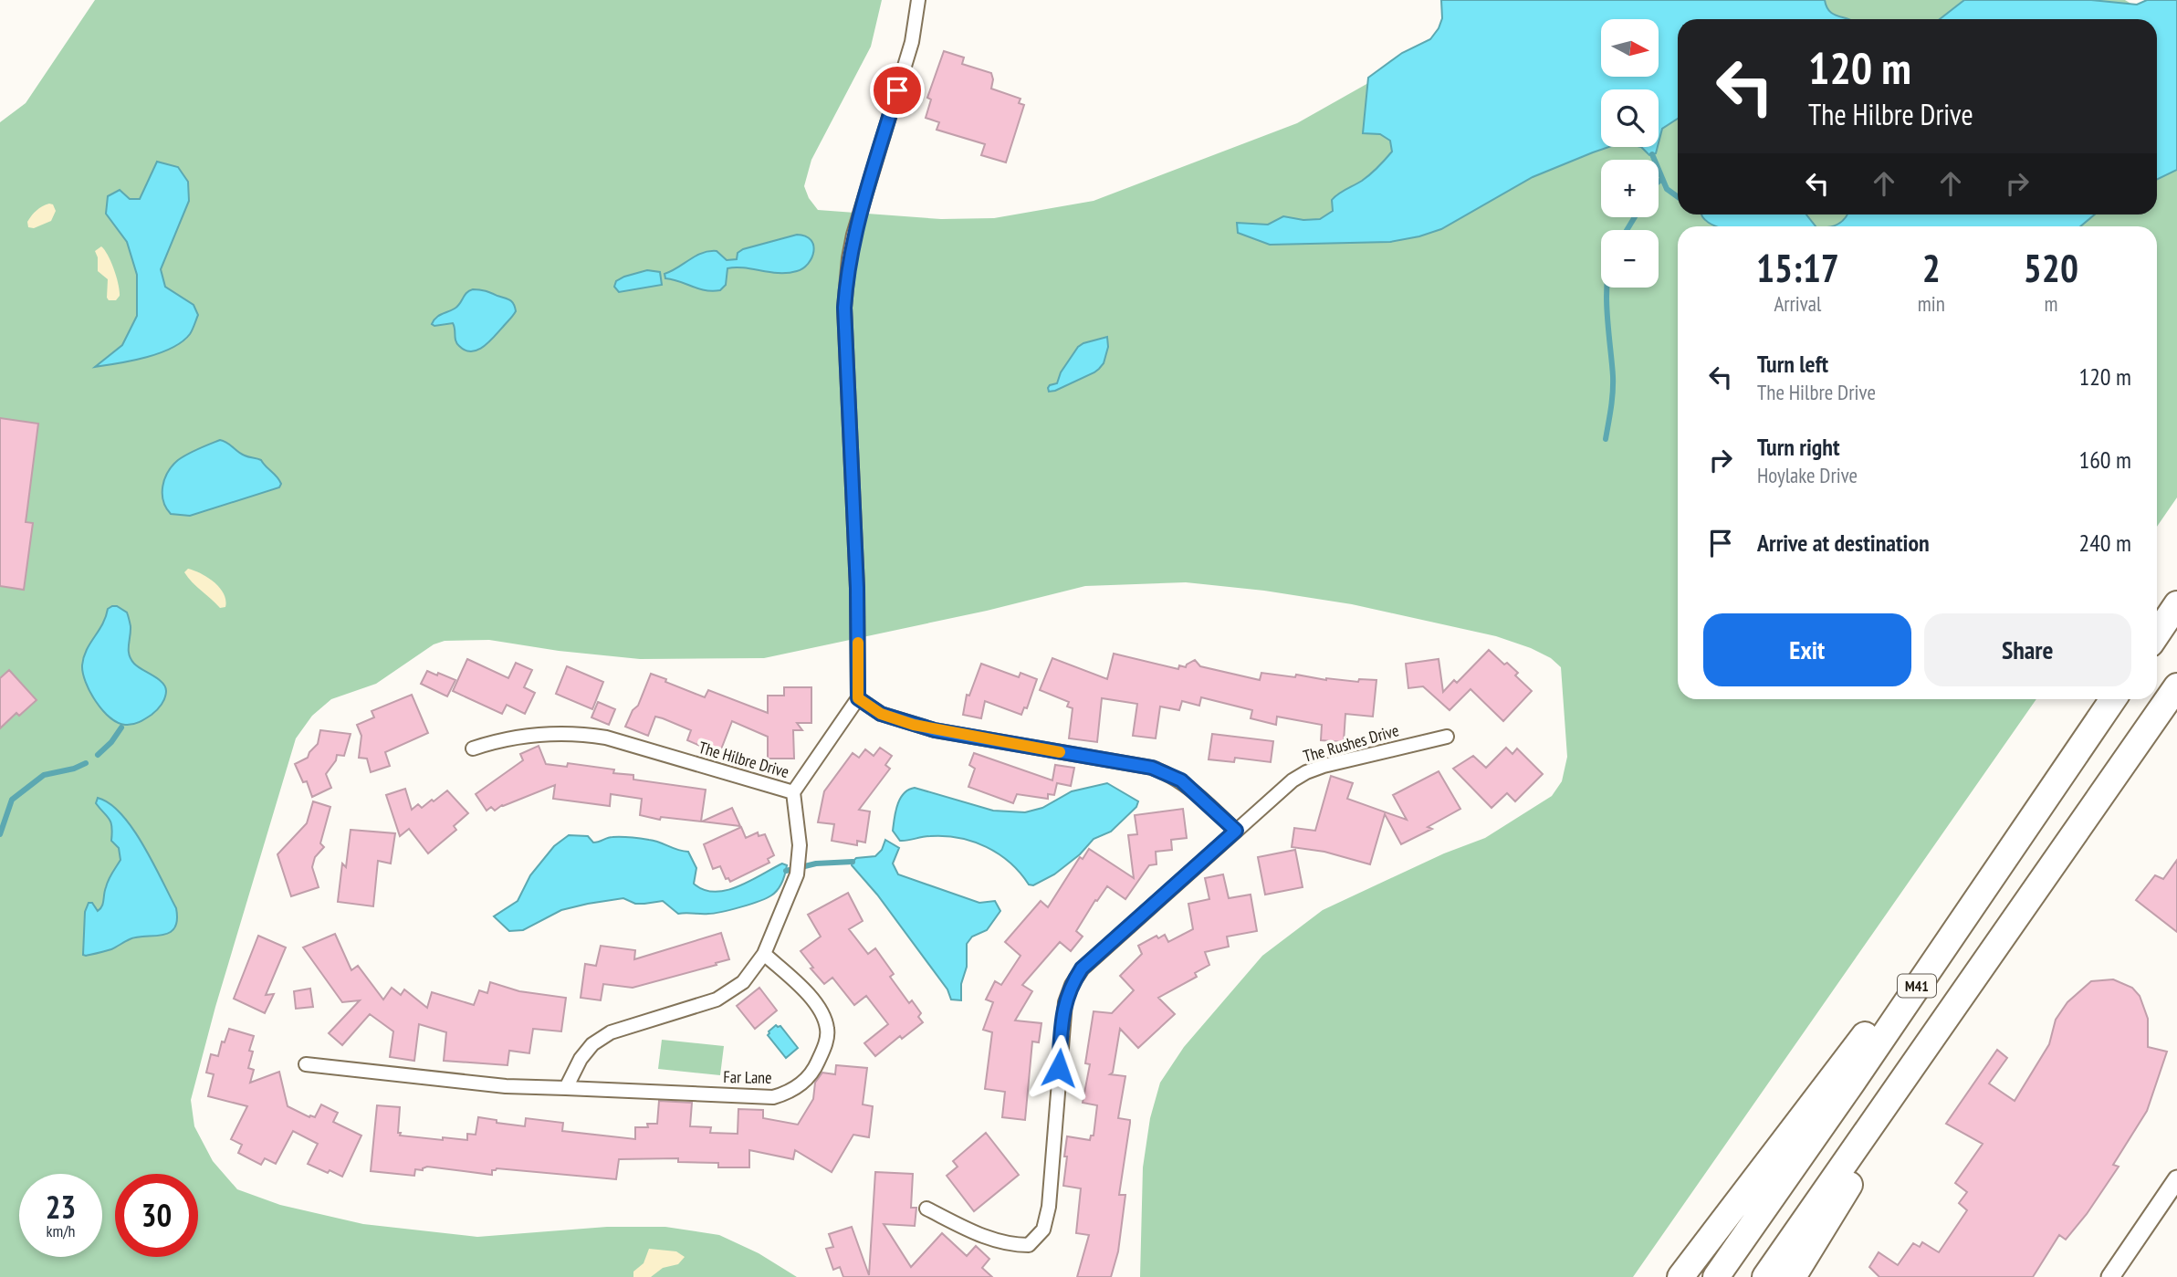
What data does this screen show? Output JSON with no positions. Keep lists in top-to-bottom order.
{
  "streets": {
    "highway": ["M41"],
    "street": ["The Rushes Drive", "The Hilbre Drive", "Far Lane"]
  },
  "north": "right",
  "page": {
    "map_buttons": ["+", "−"],
    "turn": ["120 m", "The Hilbre Drive"],
    "eta": [
      "15:17",
      "Arrival",
      "2",
      "min",
      "520",
      "m"
    ],
    "list": [
      {
        "name": "Turn left",
        "note": "The Hilbre Drive",
        "value": "120 m"
      },
      {
        "name": "Turn right",
        "note": "Hoylake Drive",
        "value": "160 m"
      },
      {
        "name": "Arrive at destination",
        "value": "240 m"
      }
    ],
    "buttons": ["Exit", "Share"],
    "speed": "23 km/h",
    "limit": "30"
  }
}
